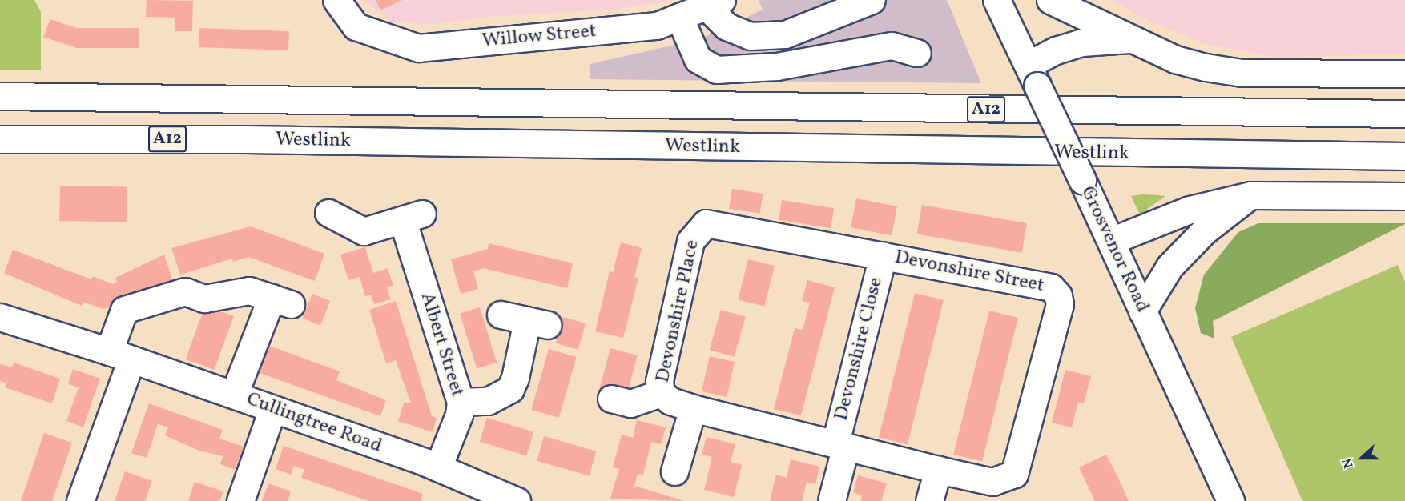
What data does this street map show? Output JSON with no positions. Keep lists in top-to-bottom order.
{
  "streets": {
    "main road": [
      "Willow Street",
      "A12",
      "Westlink",
      "Grosvenor Road",
      "Devonshire Street",
      "Devonshire Place",
      "Albert Street",
      "Devonshire Close",
      "Cullingtree Road"
    ]
  },
  "crossings": [
    ["Devonshire Street", "Devonshire Place"],
    ["Devonshire Street", "Devonshire Close"],
    ["Albert Street", "Cullingtree Road"]
  ],
  "north": "left"
}
